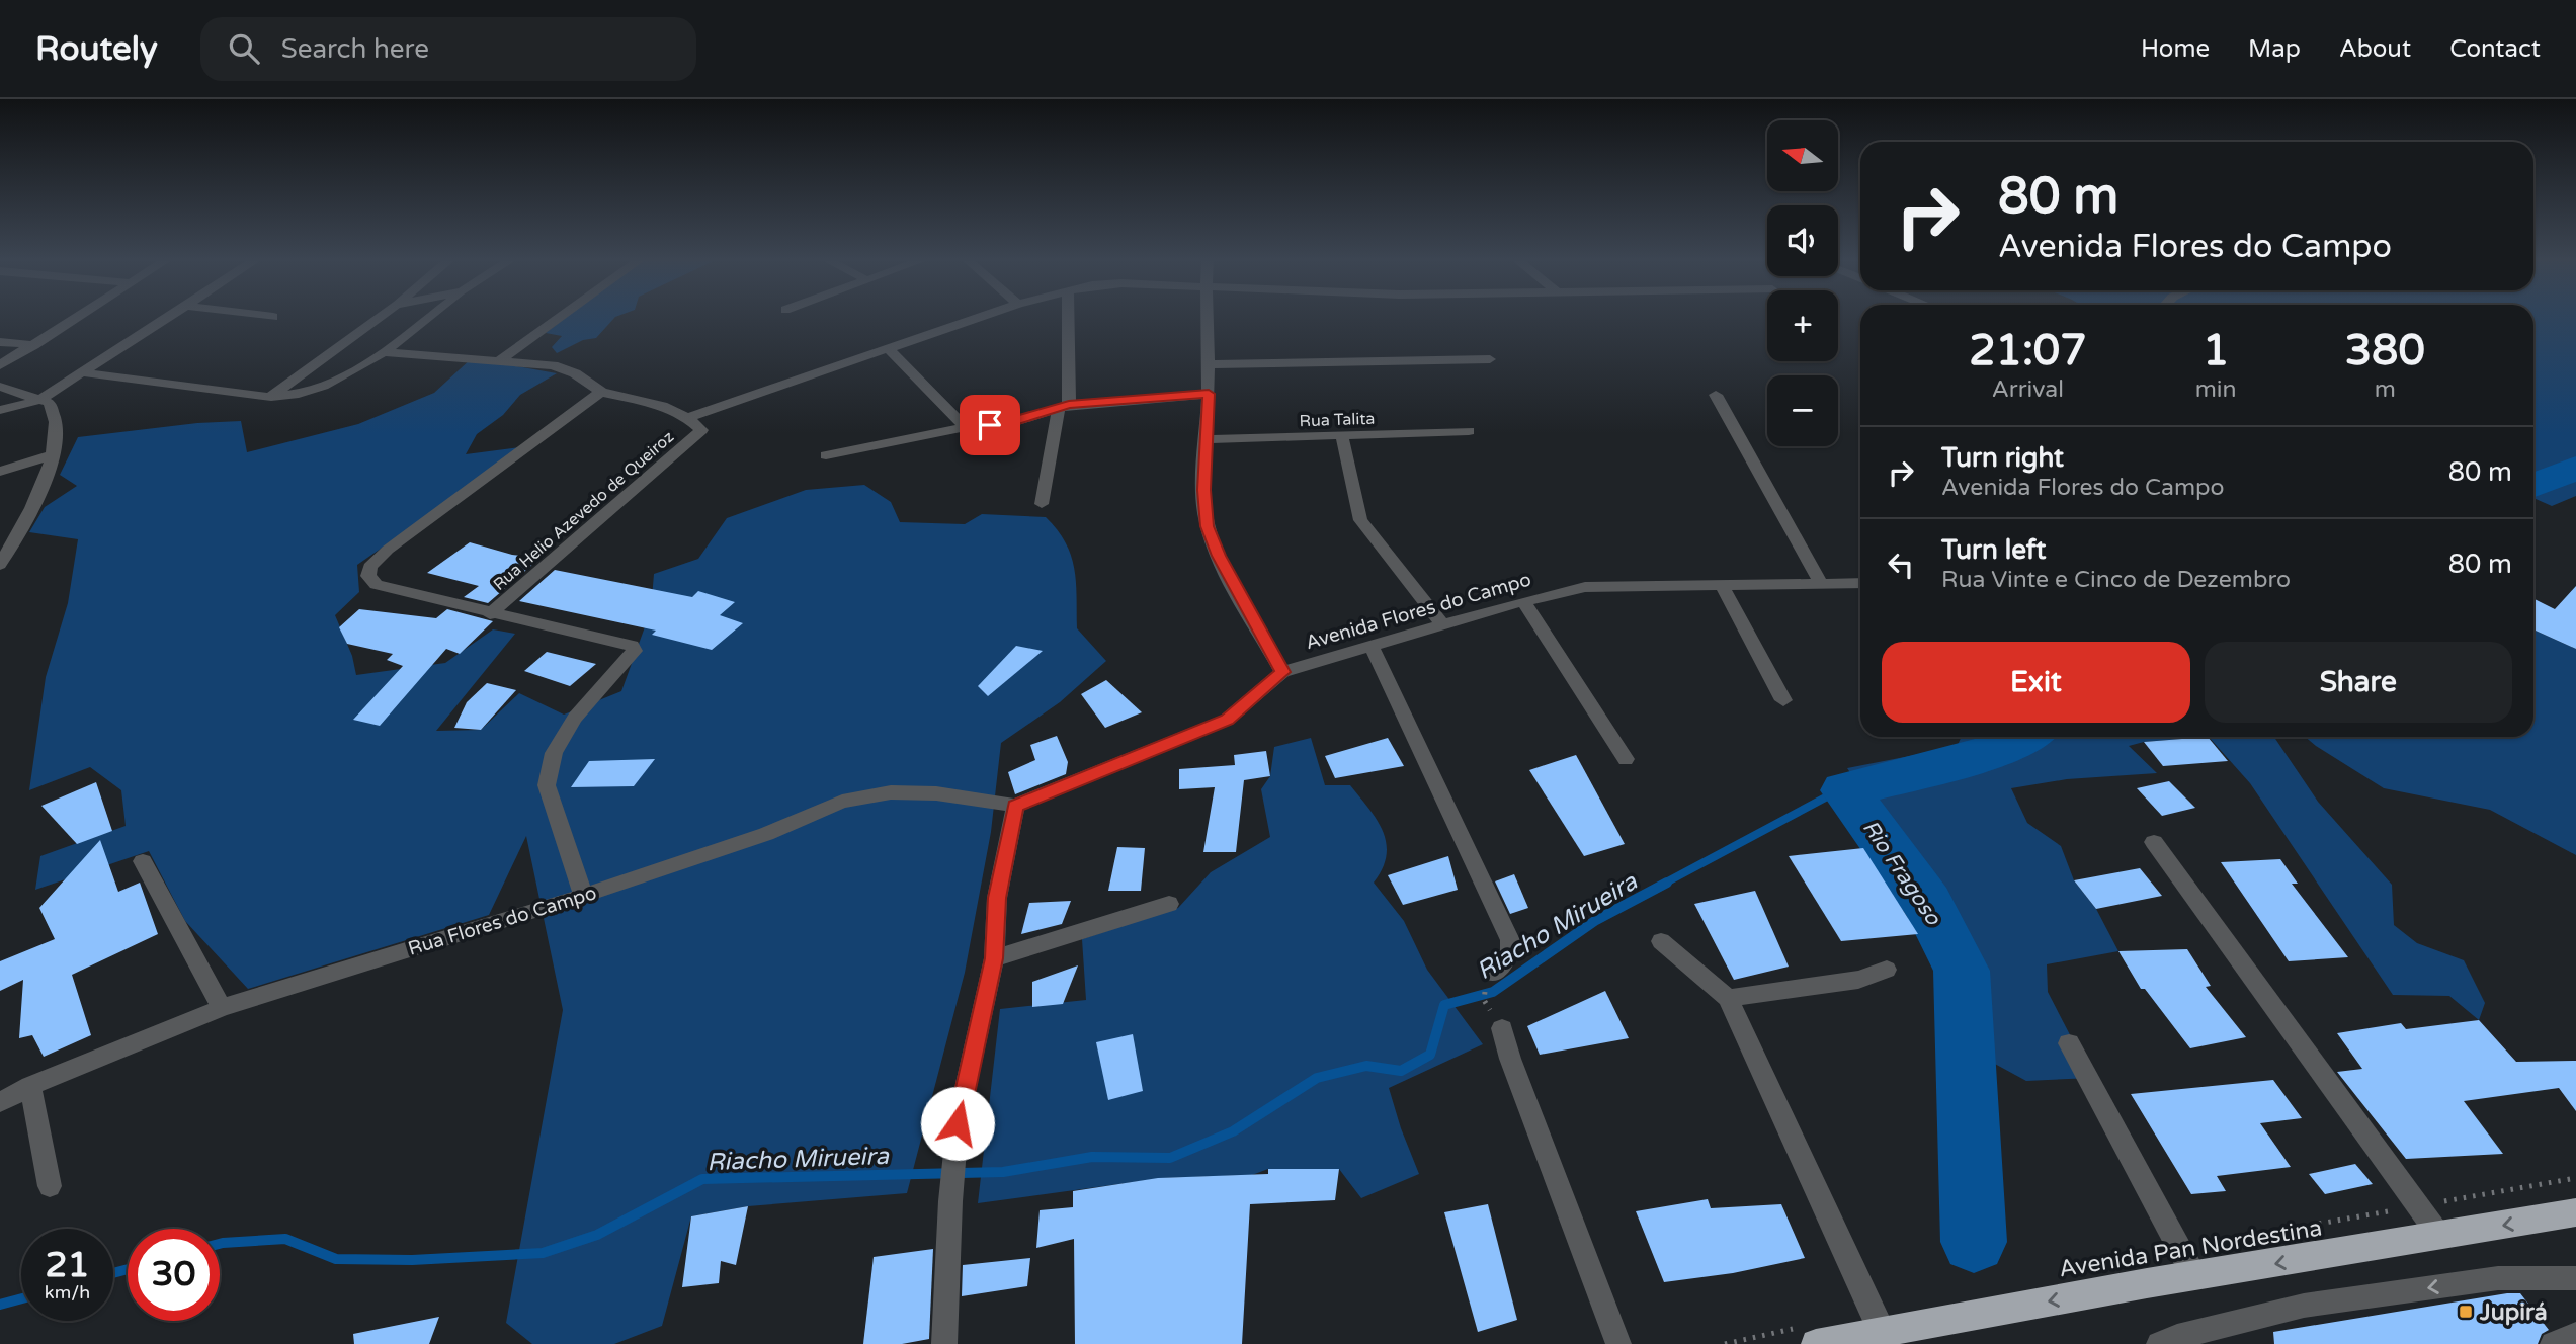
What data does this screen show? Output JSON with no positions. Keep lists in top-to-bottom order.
{
  "streets": {
    "highway": ["Avenida Pan Nordestina"],
    "street": [
      "Rua Talita",
      "Rua Helio Azevedo de Queiroz",
      "Avenida Flores do Campo",
      "Rua Flores do Campo"
    ]
  },
  "crossings": [
    ["Avenida Flores do Campo", "Rua Flores do Campo"]
  ],
  "one_way": ["Avenida Pan Nordestina"],
  "water": ["Rio Fragoso", "Riacho Mirueira"],
  "places": {
    "transit": ["Jupirá"]
  },
  "north": "left",
  "page": {
    "header": "Routely",
    "search": "Search here",
    "nav": [
      "Home",
      "Map",
      "About",
      "Contact"
    ],
    "map_buttons": ["+", "−"],
    "turn": ["80 m", "Avenida Flores do Campo"],
    "eta": [
      "21:07",
      "Arrival",
      "1",
      "min",
      "380",
      "m"
    ],
    "list": [
      {
        "name": "Turn right",
        "note": "Avenida Flores do Campo",
        "value": "80 m"
      },
      {
        "name": "Turn left",
        "note": "Rua Vinte e Cinco de Dezembro",
        "value": "80 m"
      }
    ],
    "buttons": ["Exit", "Share"],
    "speed": "21 km/h",
    "limit": "30"
  }
}
